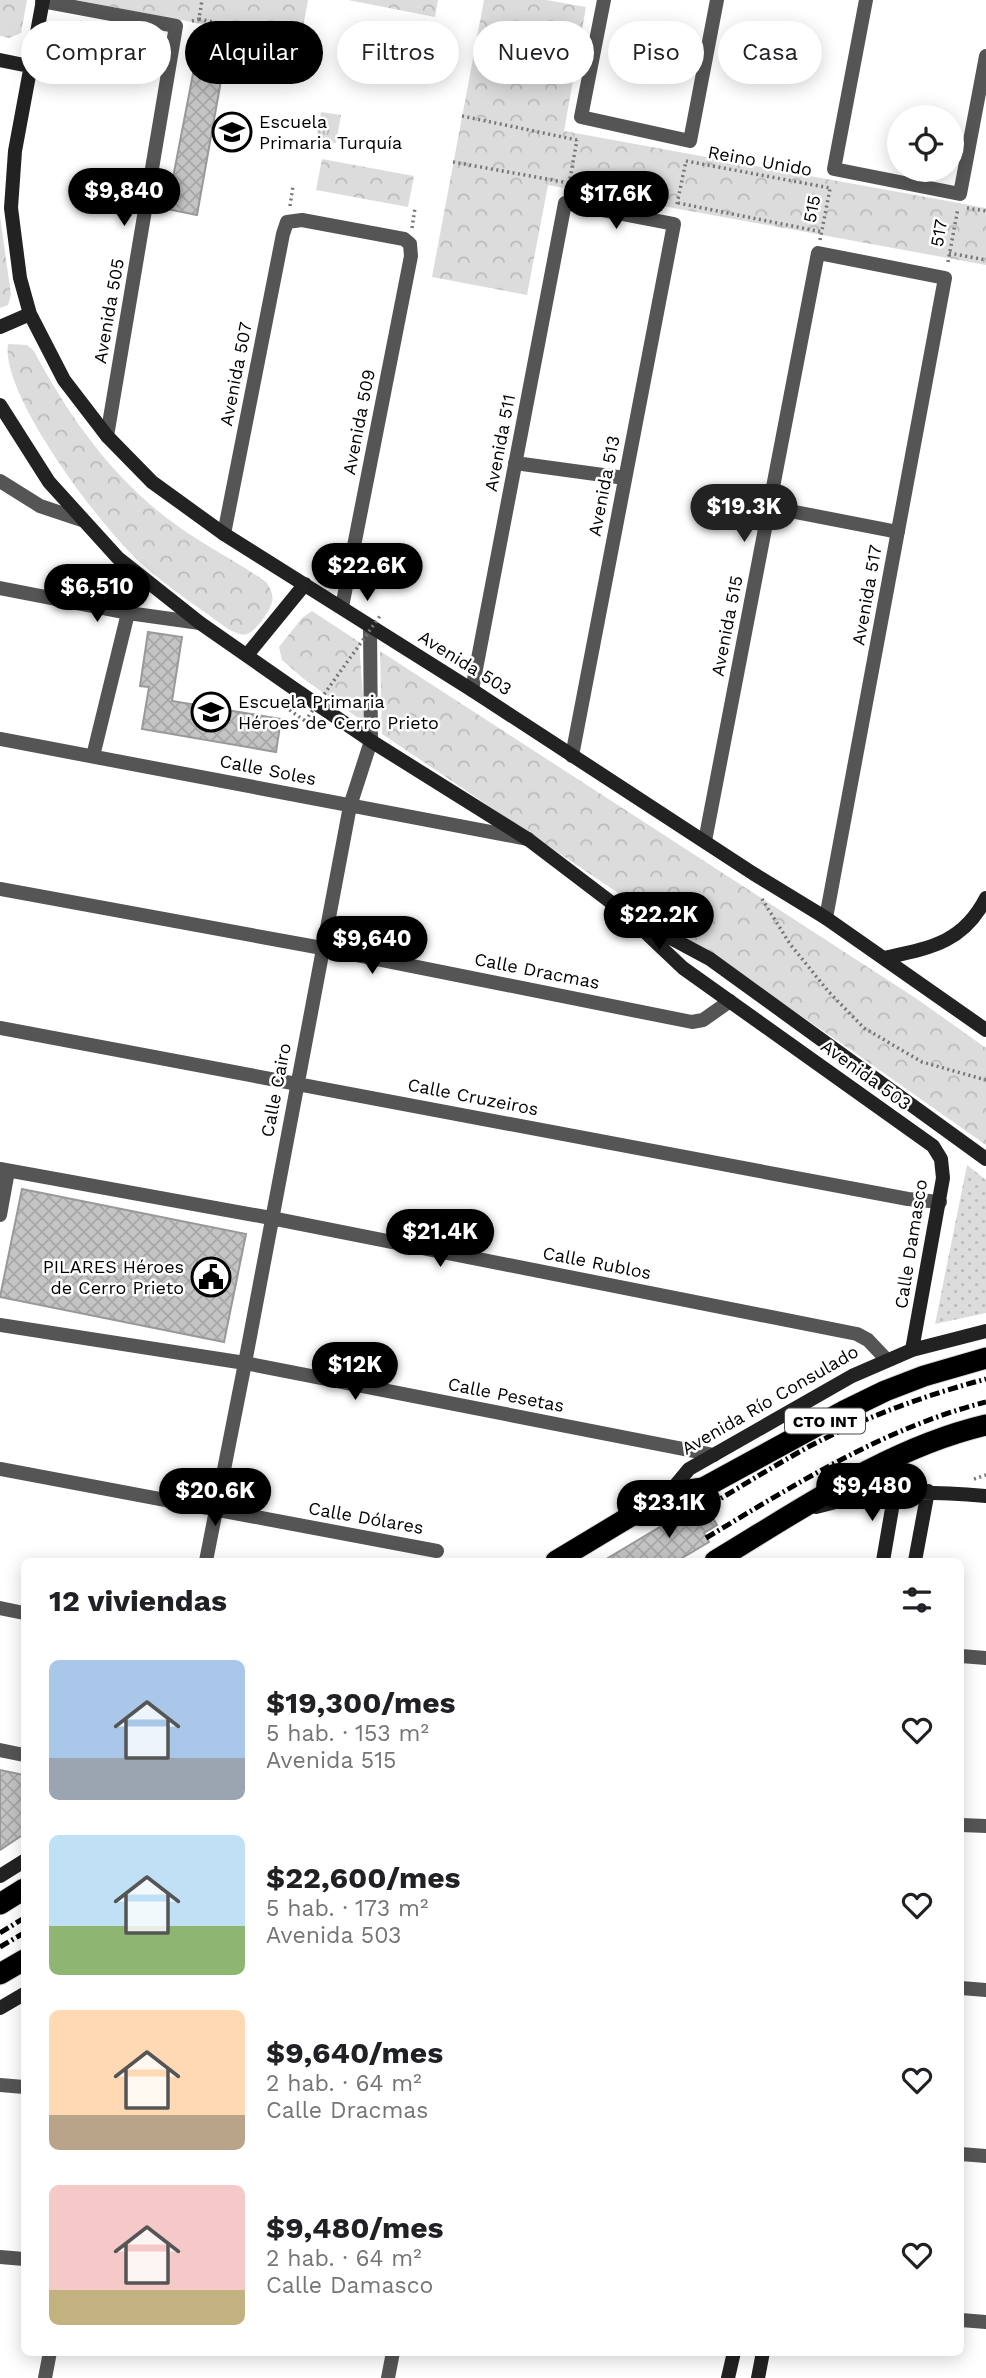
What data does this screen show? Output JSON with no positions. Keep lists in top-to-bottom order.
{
  "streets": {
    "highway": ["Avenida Río Consulado", "CTO INT"],
    "street": [
      "Avenida 505",
      "Avenida 507",
      "Avenida 509",
      "Avenida 511",
      "Avenida 513",
      "Avenida 517",
      "Avenida 515",
      "Avenida 503",
      "Calle Soles",
      "Calle Dracmas",
      "Calle Cairo",
      "Calle Cruzeiros",
      "Calle Damasco",
      "Calle Rublos",
      "Calle Pesetas",
      "Calle Dólares"
    ],
    "path": ["Reino Unido", "515", "517"]
  },
  "crossings": [
    ["Reino Unido", "515"],
    ["515", "Avenida 515"],
    ["517", "Avenida 517"],
    ["Avenida 505", "Avenida 503"],
    ["Avenida 507", "Avenida 509"],
    ["Avenida 507", "Avenida 503"],
    ["Avenida 509", "Avenida 503"],
    ["Avenida 511", "Avenida 503"],
    ["Avenida 513", "Avenida 503"],
    ["Avenida 517", "Avenida 503"],
    ["Avenida 515", "Avenida 503"],
    ["Avenida 503", "Calle Soles"],
    ["Avenida 503", "Calle Dracmas"],
    ["Avenida 503", "Calle Cairo"],
    ["Avenida 503", "Calle Damasco"],
    ["Calle Soles", "Calle Cairo"],
    ["Calle Dracmas", "Calle Cairo"],
    ["Calle Cairo", "Calle Cruzeiros"],
    ["Calle Cairo", "Calle Rublos"],
    ["Calle Cairo", "Calle Pesetas"],
    ["Calle Cairo", "Calle Dólares"],
    ["Calle Cruzeiros", "Calle Damasco"],
    ["Calle Damasco", "Avenida Río Consulado"],
    ["Calle Rublos", "Avenida Río Consulado"],
    ["Calle Pesetas", "Avenida Río Consulado"],
    ["Avenida Río Consulado", "CTO INT"]
  ],
  "places": {
    "school or university": ["Escuela Primaria Turquía", "Escuela Primaria Héroes de Cerro Prieto"],
    "public building": ["PILARES Héroes de Cerro Prieto"]
  },
  "page": {
    "chip": [
      "Comprar",
      "Alquilar",
      "Filtros",
      "Nuevo",
      "Piso",
      "Casa"
    ],
    "price": [
      "$9,840",
      "$17.6K",
      "$19.3K",
      "$22.6K",
      "$6,510",
      "$22.2K",
      "$9,640",
      "$21.4K",
      "$12K",
      "$9,480",
      "$20.6K",
      "$23.1K"
    ],
    "heading": "12 viviendas",
    "list": [
      {
        "name": "$19,300/mes",
        "note": "5 hab. · 153 m² · Avenida 515"
      },
      {
        "name": "$22,600/mes",
        "note": "5 hab. · 173 m² · Avenida 503"
      },
      {
        "name": "$9,640/mes",
        "note": "2 hab. · 64 m² · Calle Dracmas"
      },
      {
        "name": "$9,480/mes",
        "note": "2 hab. · 64 m² · Calle Damasco"
      }
    ]
  }
}
